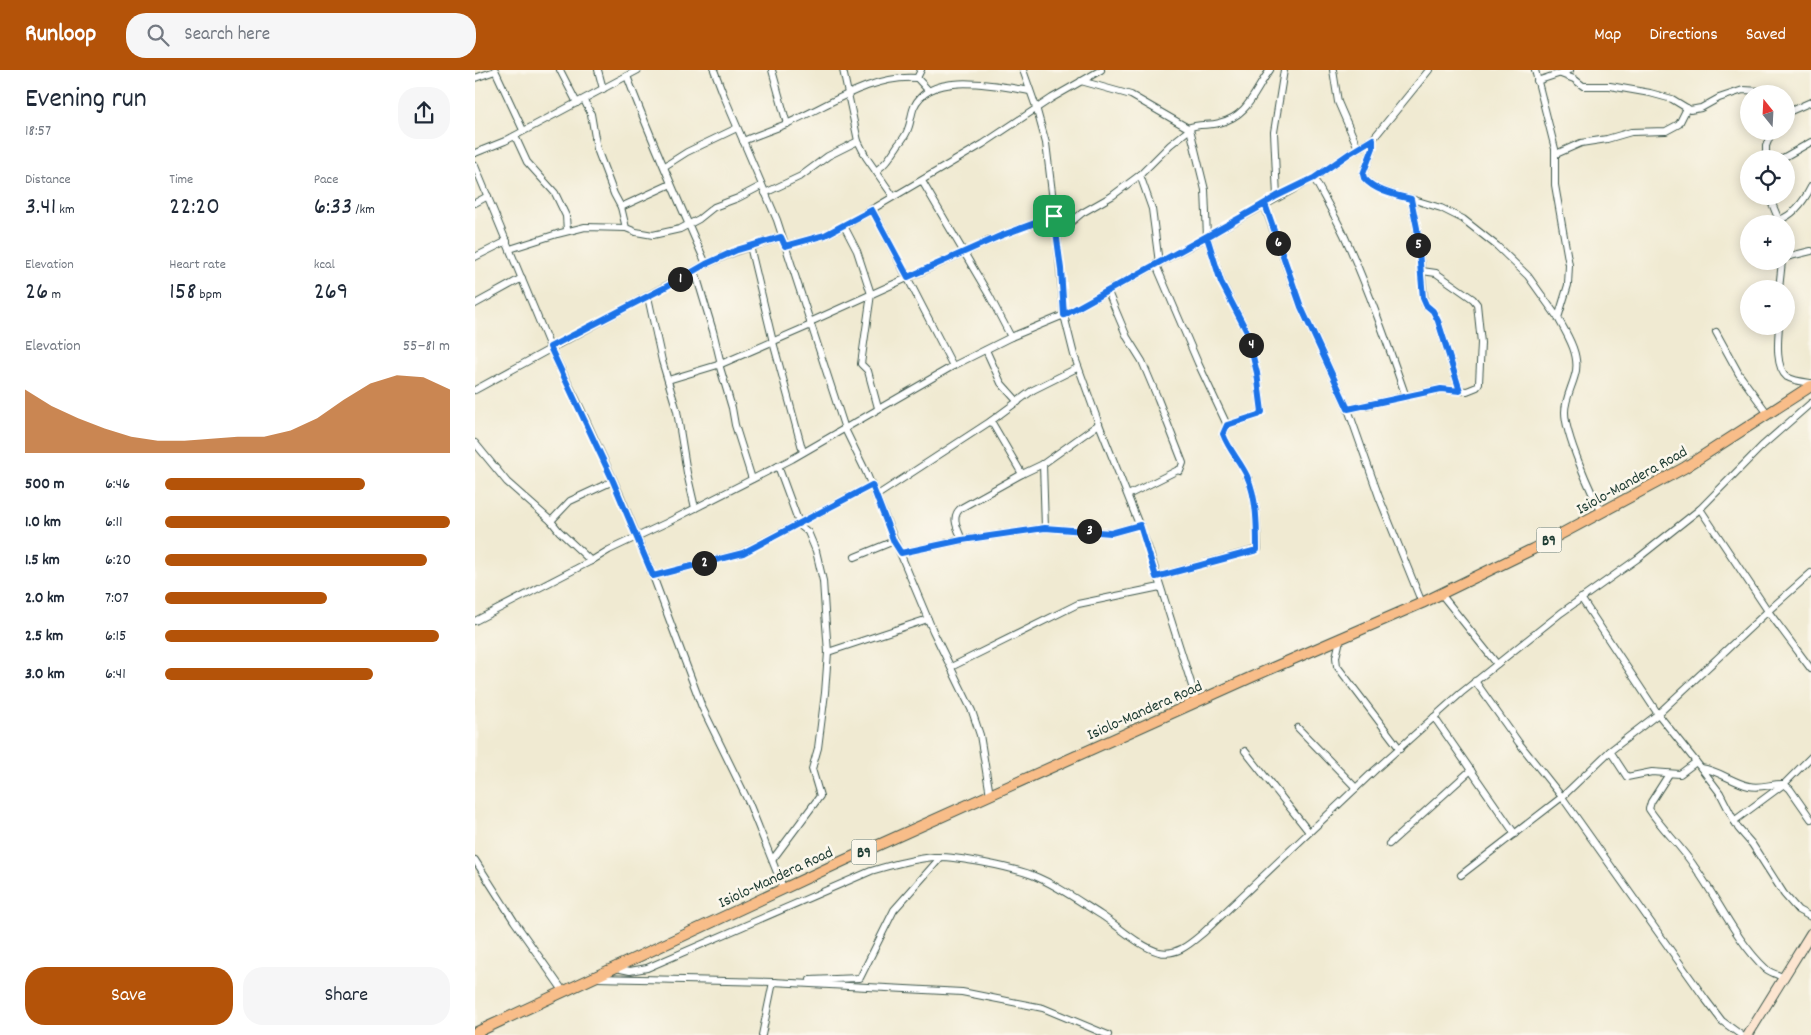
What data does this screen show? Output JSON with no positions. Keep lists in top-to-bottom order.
{
  "streets": {
    "highway": ["Isiolo-Mandera Road", "B9"]
  },
  "north": "top",
  "page": {
    "header": "Runloop",
    "search": "Search here",
    "nav": ["Map", "Directions", "Saved"],
    "heading": ["Evening run", "18:57"],
    "map_buttons": ["+", "−"],
    "stats": [
      ["Distance", "3.41 km"],
      ["Time", "22:20"],
      ["Pace", "6:33 /km"],
      ["Elevation", "26 m"],
      ["Heart rate", "158 bpm"],
      ["kcal", "269"]
    ],
    "pins": [
      "6",
      "5",
      "1",
      "4",
      "3",
      "2"
    ],
    "chart": ["Elevation", "55–81 m"],
    "list": [
      {
        "name": "500 m",
        "note": "6:46"
      },
      {
        "name": "1.0 km",
        "note": "6:11"
      },
      {
        "name": "1.5 km",
        "note": "6:20"
      },
      {
        "name": "2.0 km",
        "note": "7:07"
      },
      {
        "name": "2.5 km",
        "note": "6:15"
      },
      {
        "name": "3.0 km",
        "note": "6:41"
      }
    ],
    "buttons": ["Save", "Share"]
  }
}
